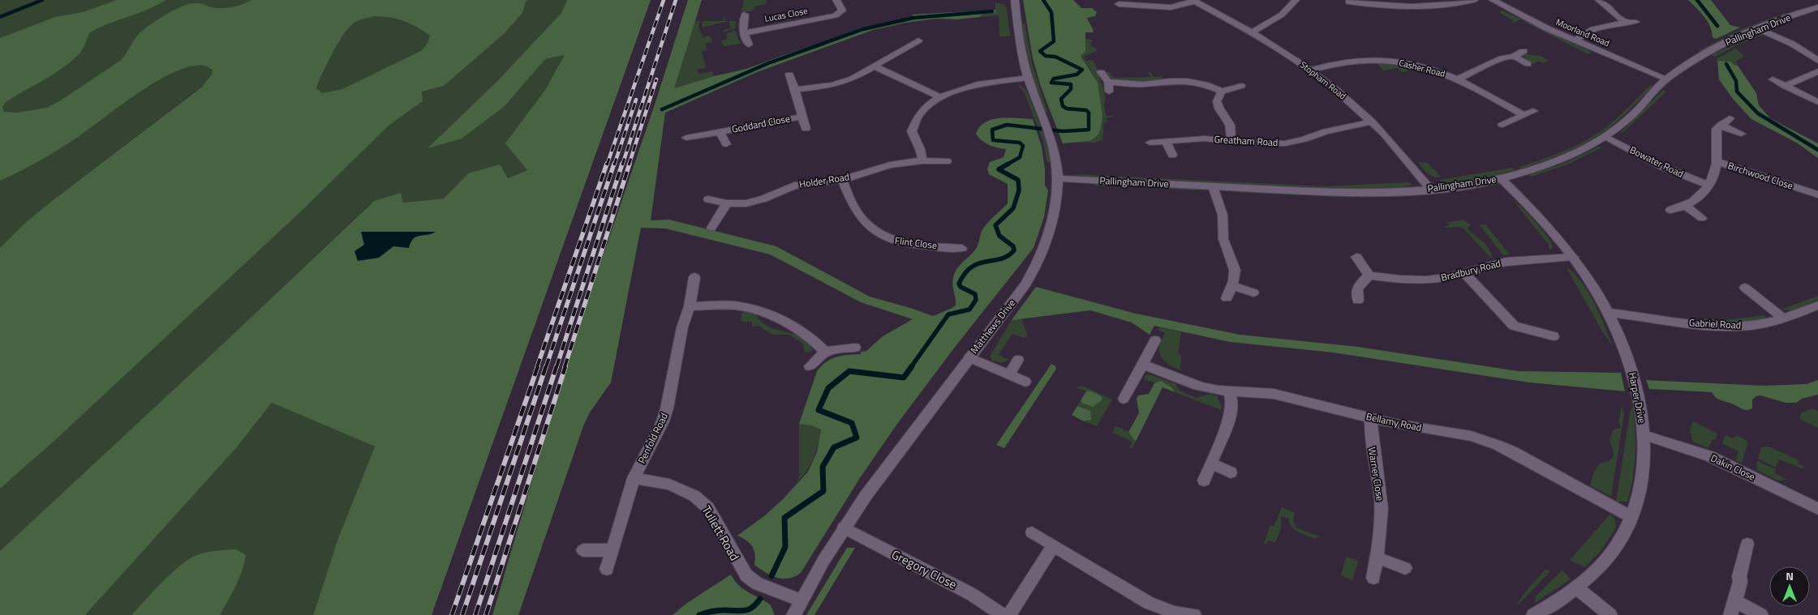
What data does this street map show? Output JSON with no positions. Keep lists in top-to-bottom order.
{
  "streets": {
    "street": [
      "Lucas Close",
      "Pallingham Drive",
      "Moorland Road",
      "Casher Road",
      "Stopham Road",
      "Goddard Close",
      "Greatham Road",
      "Bowater Road",
      "Birchwood Close",
      "Holder Road",
      "Flint Close",
      "Bradbury Road",
      "Gabriel Road",
      "Matthews Drive",
      "Harper Drive",
      "Bellamy Road",
      "Penfold Road",
      "Dakin Close",
      "Warner Close",
      "Tullett Road",
      "Gregory Close"
    ]
  },
  "crossings": [
    ["Pallingham Drive", "Moorland Road"],
    ["Pallingham Drive", "Stopham Road"],
    ["Pallingham Drive", "Bowater Road"],
    ["Pallingham Drive", "Matthews Drive"],
    ["Pallingham Drive", "Harper Drive"],
    ["Casher Road", "Stopham Road"],
    ["Stopham Road", "Greatham Road"],
    ["Holder Road", "Flint Close"],
    ["Bradbury Road", "Harper Drive"],
    ["Gabriel Road", "Harper Drive"],
    ["Matthews Drive", "Tullett Road"],
    ["Matthews Drive", "Gregory Close"],
    ["Harper Drive", "Bellamy Road"],
    ["Harper Drive", "Dakin Close"],
    ["Bellamy Road", "Warner Close"],
    ["Penfold Road", "Tullett Road"]
  ],
  "north": "top"
}
